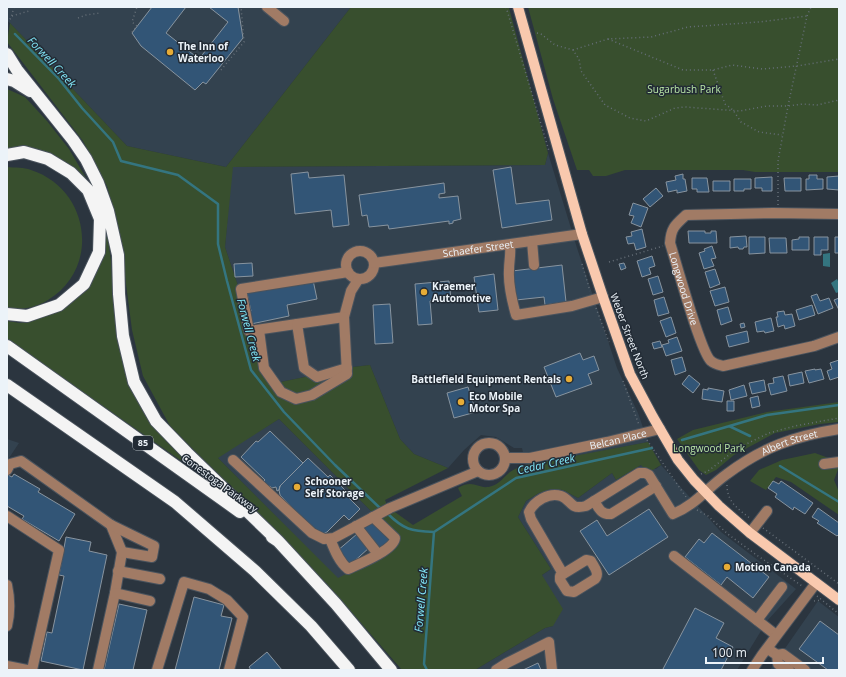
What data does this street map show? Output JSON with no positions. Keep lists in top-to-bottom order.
{
  "streets": {
    "highway": ["85", "Conestoga Parkway"],
    "main road": ["Weber Street North"],
    "street": [
      "Schaefer Street",
      "Longwood Drive",
      "Belcan Place",
      "Albert Street"
    ]
  },
  "crossings": [
    ["Schaefer Street", "Weber Street North"],
    ["Weber Street North", "Belcan Place"],
    ["Weber Street North", "Albert Street"]
  ],
  "water": ["Forwell Creek", "Cedar Creek"],
  "parks": ["Sugarbush Park", "Longwood Park"],
  "places": [
    "The Inn of Waterloo",
    "Kraemer Automotive",
    "Battlefield Equipment Rentals",
    "Eco Mobile Motor Spa",
    "Schooner Self Storage",
    "Motion Canada"
  ],
  "scale_bar": "100 m"
}
